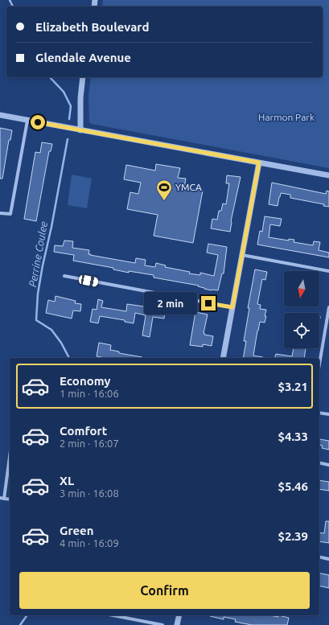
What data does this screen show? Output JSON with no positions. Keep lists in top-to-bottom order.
{
  "water": ["Perrine Coulee"],
  "parks": ["Harmon Park"],
  "places": {
    "sports": ["YMCA"]
  },
  "north": "bottom",
  "page": {
    "banner": ["Elizabeth Boulevard", "Glendale Avenue"],
    "bubble": "2 min",
    "list": [
      {
        "name": "Economy",
        "note": "1 min · 16:06",
        "value": "$3.21"
      },
      {
        "name": "Comfort",
        "note": "2 min · 16:07",
        "value": "$4.33"
      },
      {
        "name": "XL",
        "note": "3 min · 16:08",
        "value": "$5.46"
      },
      {
        "name": "Green",
        "note": "4 min · 16:09",
        "value": "$2.39"
      }
    ],
    "buttons": "Confirm"
  }
}
